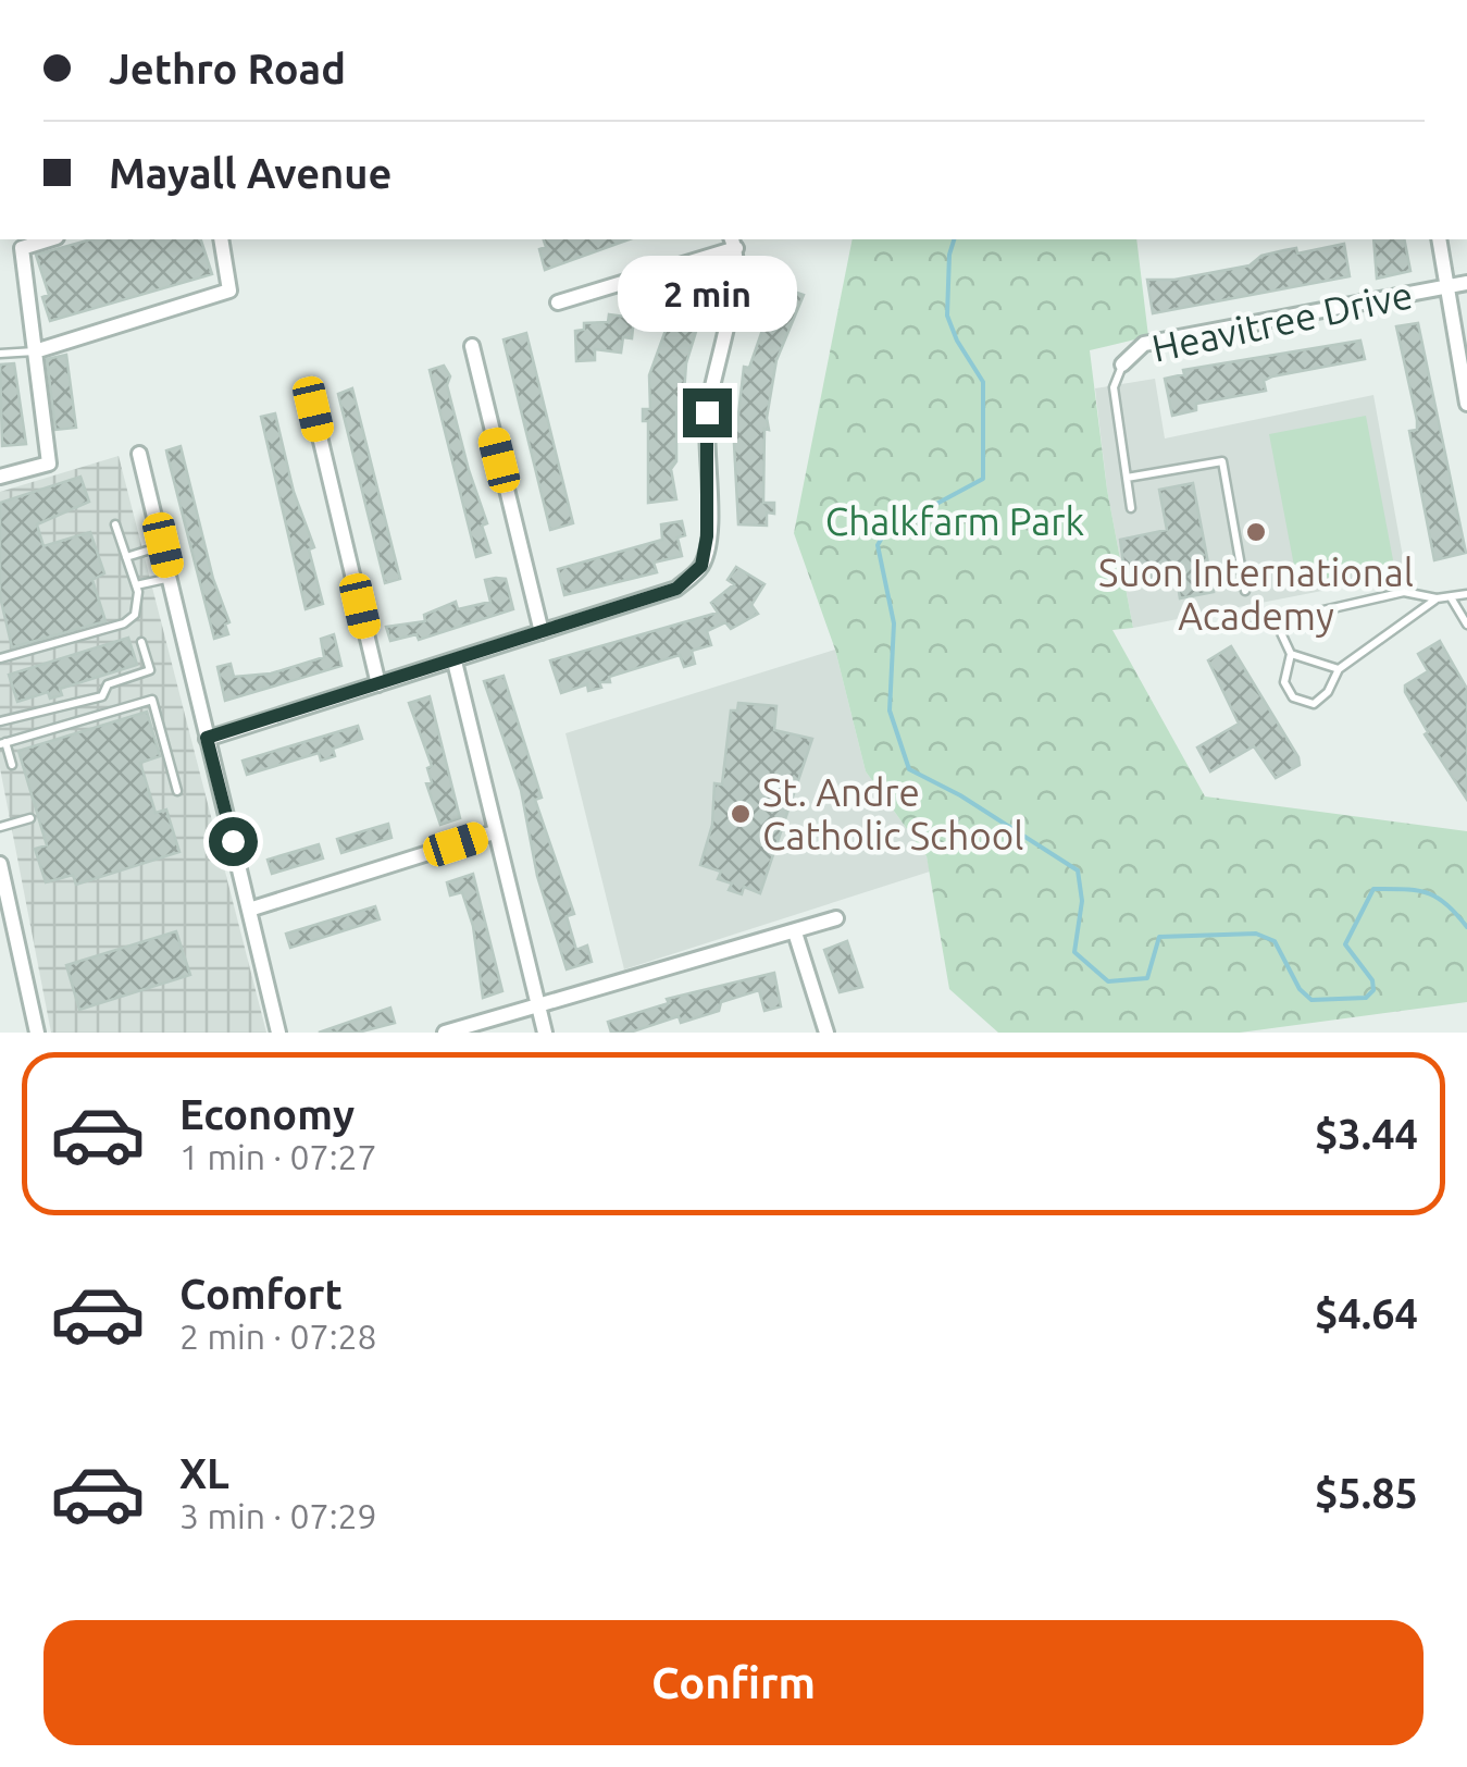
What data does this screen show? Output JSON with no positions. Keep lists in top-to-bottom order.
{
  "streets": {
    "street": ["Heavitree Drive"]
  },
  "parks": ["Chalkfarm Park"],
  "places": ["Suon International Academy", "St. Andre Catholic School"],
  "page": {
    "banner": ["Jethro Road", "Mayall Avenue"],
    "bubble": "2 min",
    "list": [
      {
        "name": "Economy",
        "note": "1 min · 07:27",
        "value": "$3.44"
      },
      {
        "name": "Comfort",
        "note": "2 min · 07:28",
        "value": "$4.64"
      },
      {
        "name": "XL",
        "note": "3 min · 07:29",
        "value": "$5.85"
      }
    ],
    "buttons": "Confirm"
  }
}
